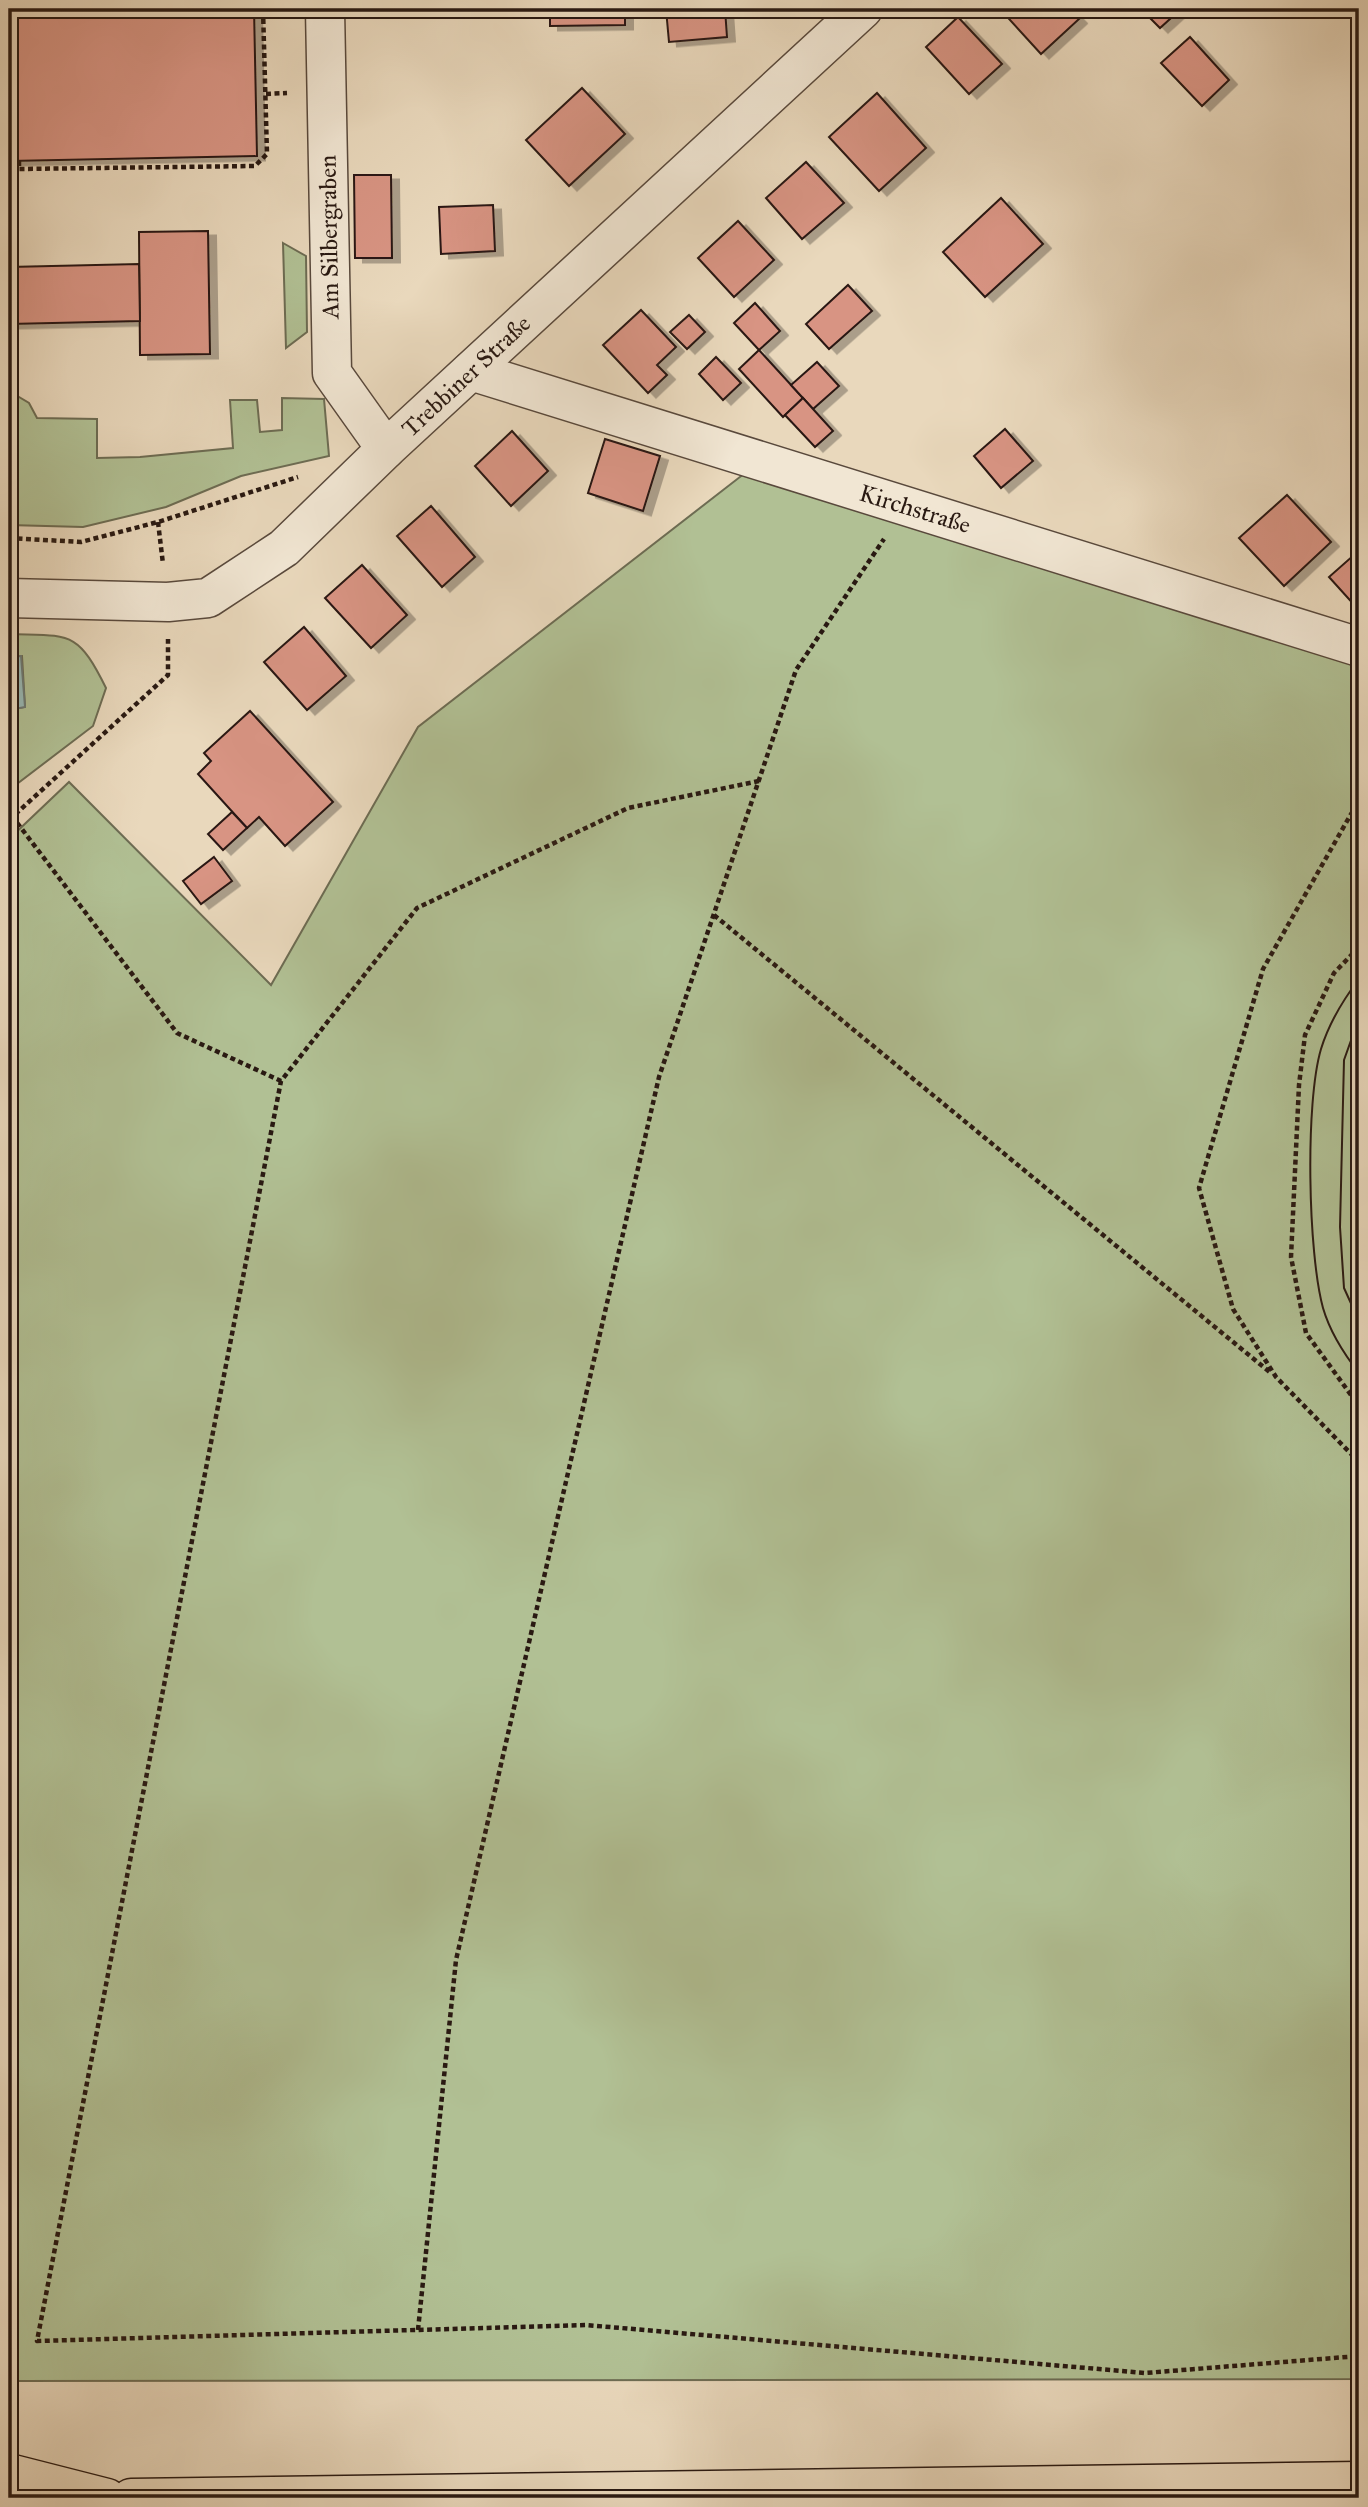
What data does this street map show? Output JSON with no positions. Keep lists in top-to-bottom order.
{
  "streets": {
    "street": ["Am Silbergraben", "Trebbiner Straße", "Kirchstraße"]
  },
  "crossings": [
    ["Am Silbergraben", "Trebbiner Straße"],
    ["Trebbiner Straße", "Kirchstraße"]
  ]
}
